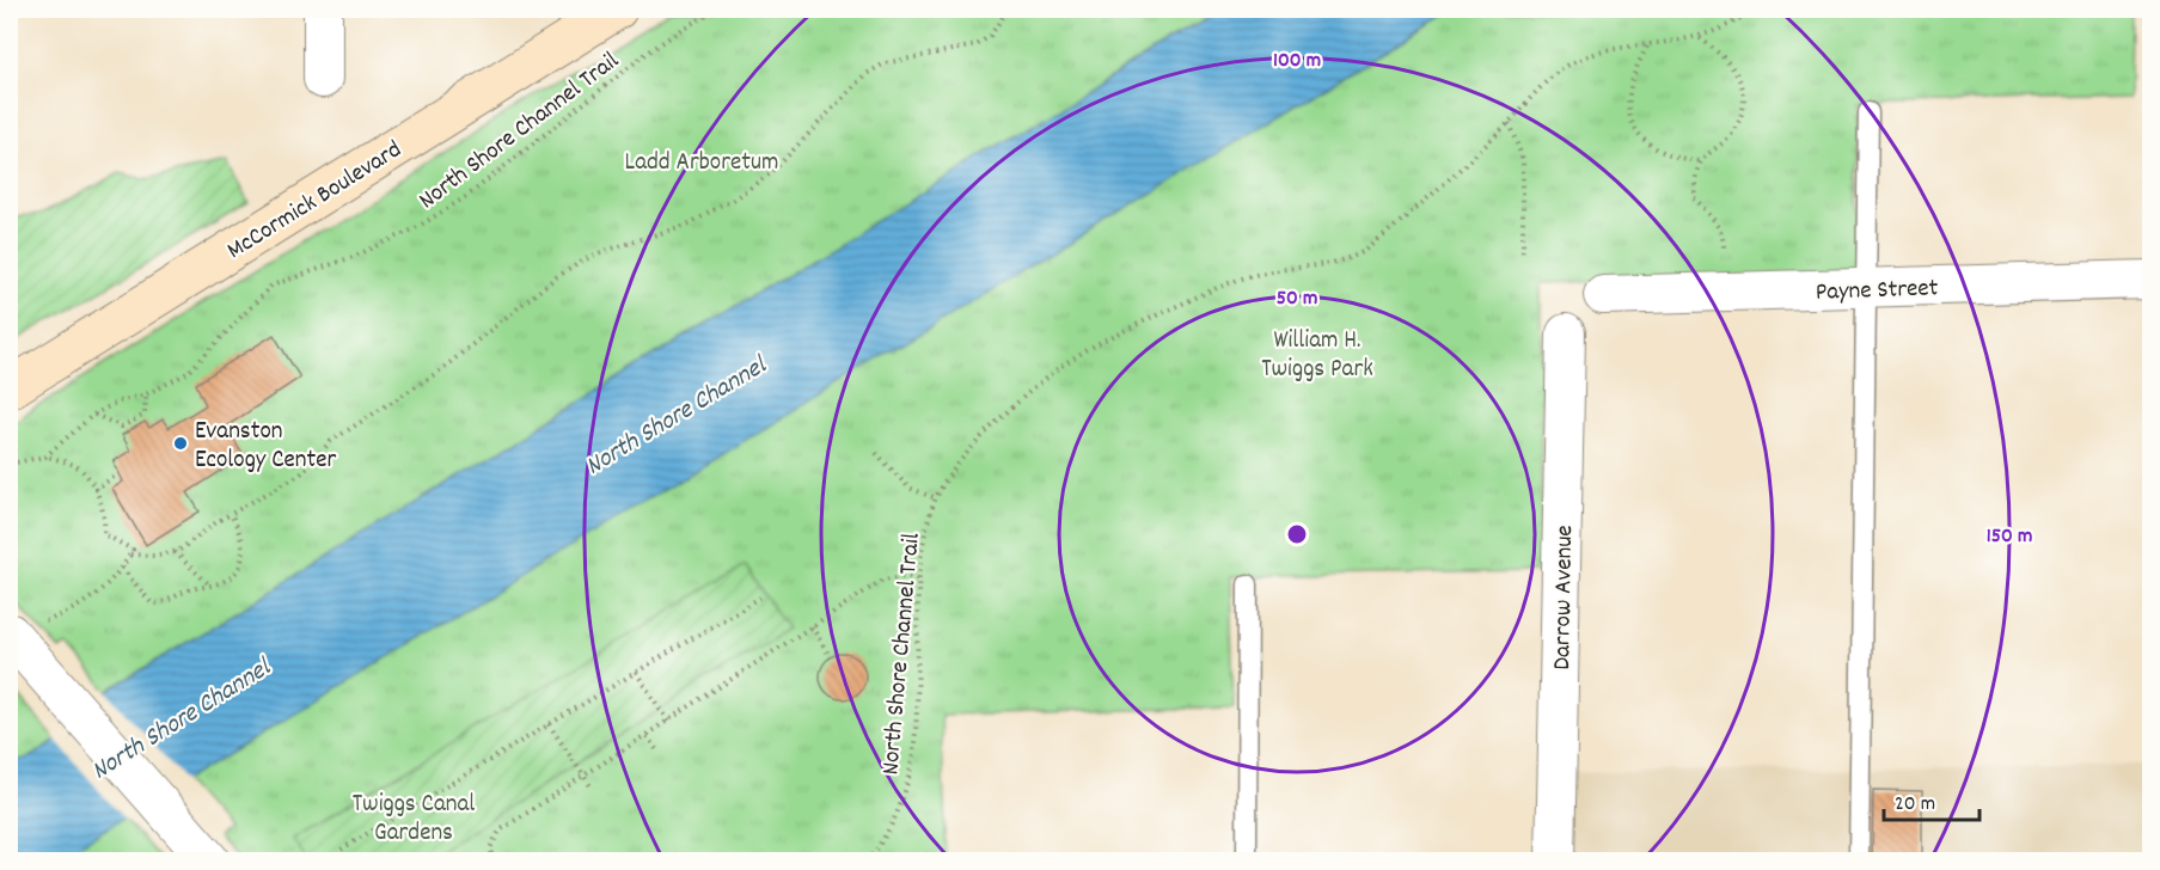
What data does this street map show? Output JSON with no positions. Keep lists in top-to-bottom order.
{
  "streets": {
    "main road": ["McCormick Boulevard"],
    "street": ["Payne Street", "Darrow Avenue"],
    "path": ["North Shore Channel Trail"]
  },
  "water": ["North Shore Channel"],
  "parks": ["Ladd Arboretum", "William H. Twiggs Park", "Twiggs Canal Gardens"],
  "places": ["Evanston Ecology Center"],
  "scale_bar": "20 m",
  "rings": ["100 m", "50 m", "150 m"]
}
